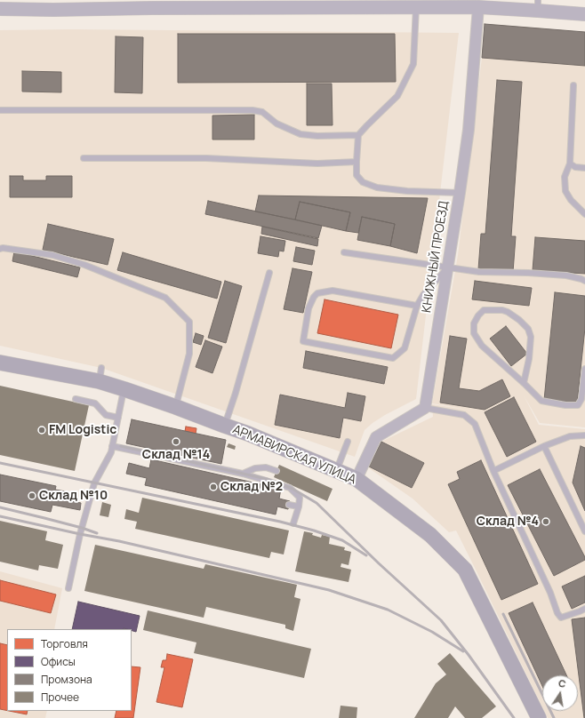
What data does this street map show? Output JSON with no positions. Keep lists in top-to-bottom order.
{
  "streets": {
    "main road": ["АРМАВИРСКАЯ УЛИЦА"],
    "street": ["КНИЖНЫЙ ПРОЕЗД"]
  },
  "places": [
    "FM Logistic",
    "Склад №14",
    "Склад №2",
    "Склад №10",
    "Склад №4"
  ],
  "legend": [
    "Торговля",
    "Офисы",
    "Промзона",
    "Прочее"
  ],
  "north": "top"
}
